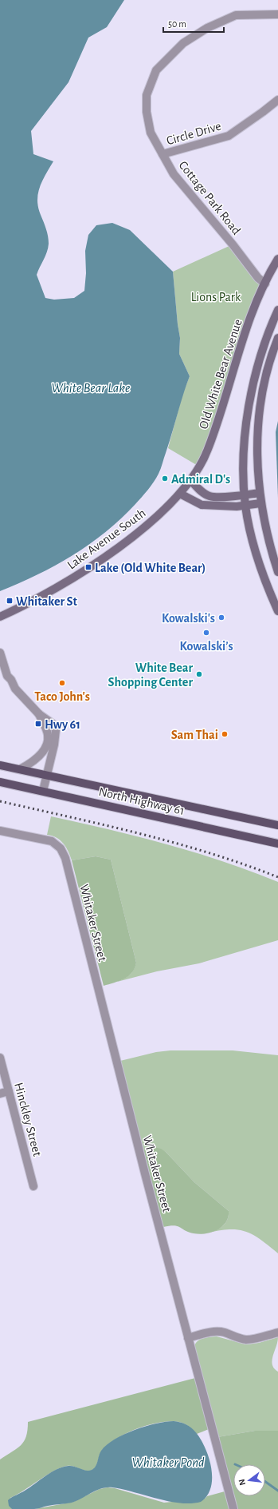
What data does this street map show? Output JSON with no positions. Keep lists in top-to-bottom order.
{
  "streets": {
    "main road": ["North Highway 61"],
    "street": [
      "Circle Drive",
      "Cottage Park Road",
      "Old White Bear Avenue",
      "Lake Avenue South",
      "Whitaker Street",
      "Hinckley Street"
    ]
  },
  "crossings": [
    ["Circle Drive", "Cottage Park Road"],
    ["Cottage Park Road", "Old White Bear Avenue"],
    ["Old White Bear Avenue", "Lake Avenue South"]
  ],
  "water": ["White Bear Lake", "Whitaker Pond"],
  "parks": ["Lions Park"],
  "places": {
    "other": [
      "Admiral D's",
      "Kowalski's",
      "Kowalski’s",
      "White Bear Shopping Center",
      "Taco John's",
      "Sam Thai"
    ],
    "transit": ["Lake (Old White Bear)", "Whitaker St", "Hwy 61"]
  },
  "scale_bar": "50 m",
  "north": "left"
}
